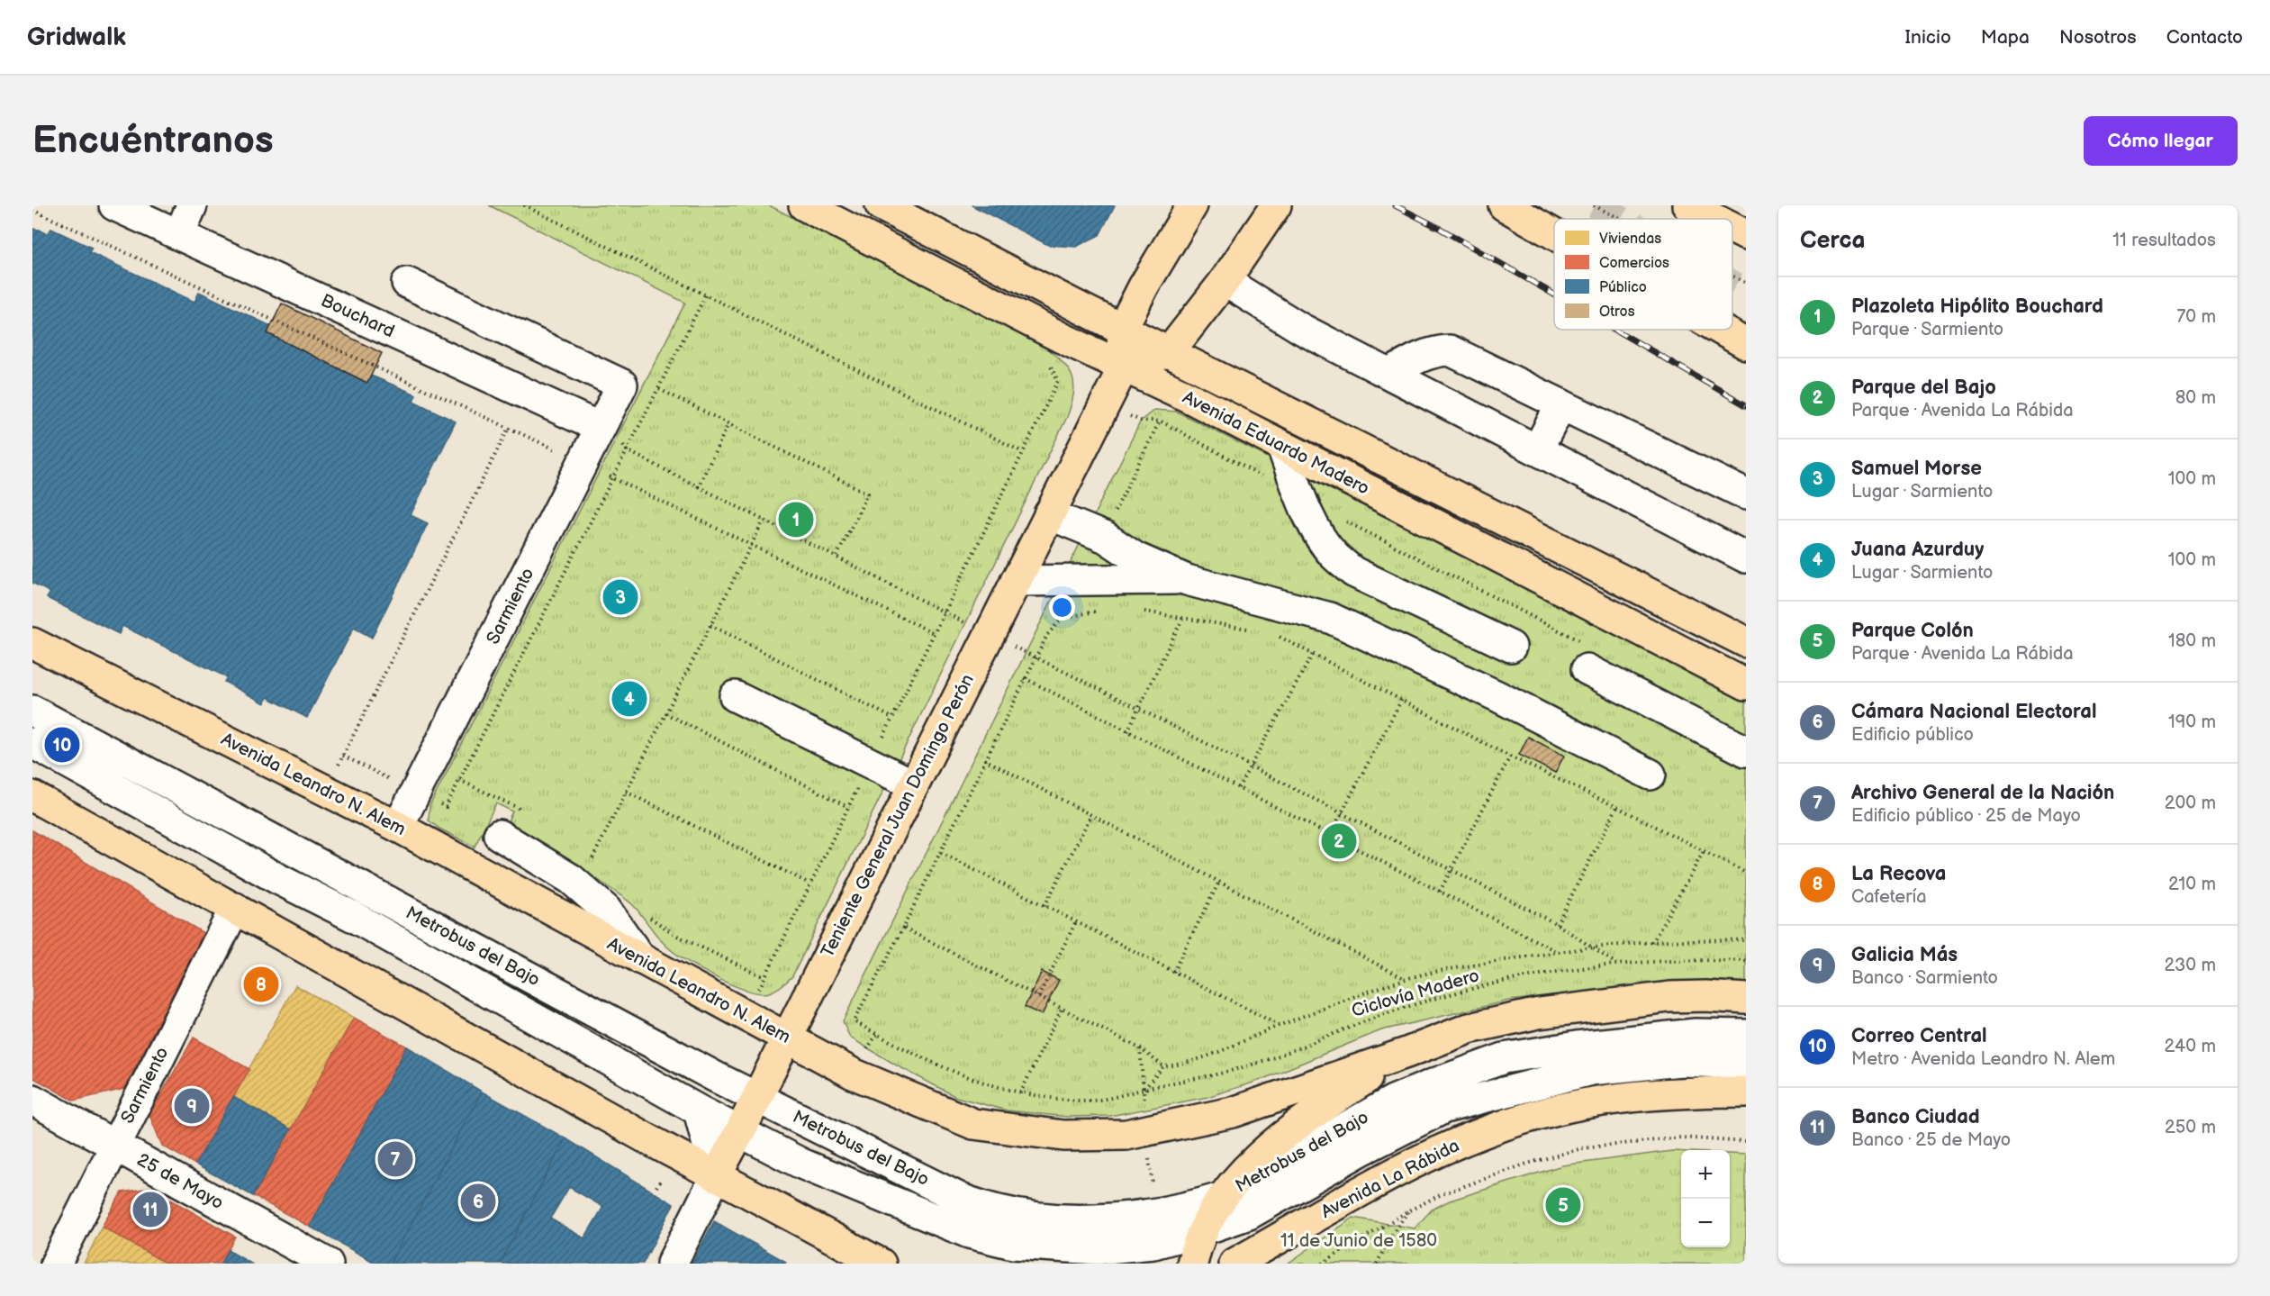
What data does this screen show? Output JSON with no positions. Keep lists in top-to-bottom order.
{
  "streets": {
    "main road": [
      "Avenida Eduardo Madero",
      "Avenida Leandro N. Alem",
      "Teniente General Juan Domingo Perón",
      "Avenida La Rábida"
    ],
    "street": [
      "Bouchard",
      "Sarmiento",
      "Metrobus del Bajo",
      "25 de Mayo"
    ],
    "path": ["Ciclovía Madero"]
  },
  "crossings": [
    ["Bouchard", "Sarmiento"],
    ["Avenida Eduardo Madero", "Teniente General Juan Domingo Perón"],
    ["Sarmiento", "Avenida Leandro N. Alem"],
    ["Sarmiento", "25 de Mayo"],
    ["Avenida Leandro N. Alem", "Teniente General Juan Domingo Perón"],
    ["Teniente General Juan Domingo Perón", "Metrobus del Bajo"]
  ],
  "parks": ["11 de Junio de 1580"],
  "legend": [
    "Viviendas",
    "Comercios",
    "Público",
    "Otros"
  ],
  "page": {
    "header": "Gridwalk",
    "nav": [
      "Inicio",
      "Mapa",
      "Nosotros",
      "Contacto"
    ],
    "buttons": "Cómo llegar",
    "title": "Encuéntranos",
    "heading": ["Cerca", "11 resultados"],
    "list": [
      {
        "mark": "1",
        "name": "Plazoleta Hipólito Bouchard",
        "note": "Parque · Sarmiento",
        "value": "70 m"
      },
      {
        "mark": "2",
        "name": "Parque del Bajo",
        "note": "Parque · Avenida La Rábida",
        "value": "80 m"
      },
      {
        "mark": "3",
        "name": "Samuel Morse",
        "note": "Lugar · Sarmiento",
        "value": "100 m"
      },
      {
        "mark": "4",
        "name": "Juana Azurduy",
        "note": "Lugar · Sarmiento",
        "value": "100 m"
      },
      {
        "mark": "5",
        "name": "Parque Colón",
        "note": "Parque · Avenida La Rábida",
        "value": "180 m"
      },
      {
        "mark": "6",
        "name": "Cámara Nacional Electoral",
        "note": "Edificio público",
        "value": "190 m"
      },
      {
        "mark": "7",
        "name": "Archivo General de la Nación",
        "note": "Edificio público · 25 de Mayo",
        "value": "200 m"
      },
      {
        "mark": "8",
        "name": "La Recova",
        "note": "Cafetería",
        "value": "210 m"
      },
      {
        "mark": "9",
        "name": "Galicia Más",
        "note": "Banco · Sarmiento",
        "value": "230 m"
      },
      {
        "mark": "10",
        "name": "Correo Central",
        "note": "Metro · Avenida Leandro N. Alem",
        "value": "240 m"
      },
      {
        "mark": "11",
        "name": "Banco Ciudad",
        "note": "Banco · 25 de Mayo",
        "value": "250 m"
      }
    ],
    "pins": [
      "1",
      "3",
      "4",
      "10",
      "2",
      "8",
      "9",
      "7",
      "6",
      "5",
      "11"
    ],
    "map_buttons": ["+", "−"]
  }
}
